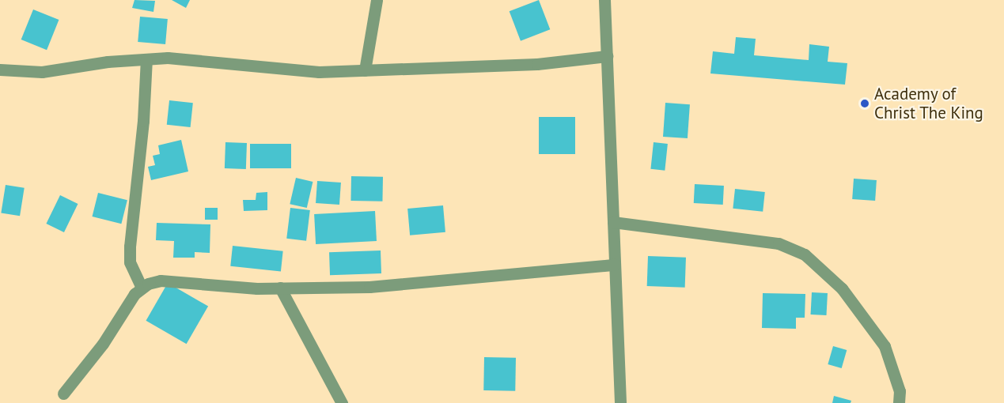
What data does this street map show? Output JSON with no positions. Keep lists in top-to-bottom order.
{
  "places": ["Academy of Christ The King"]
}
